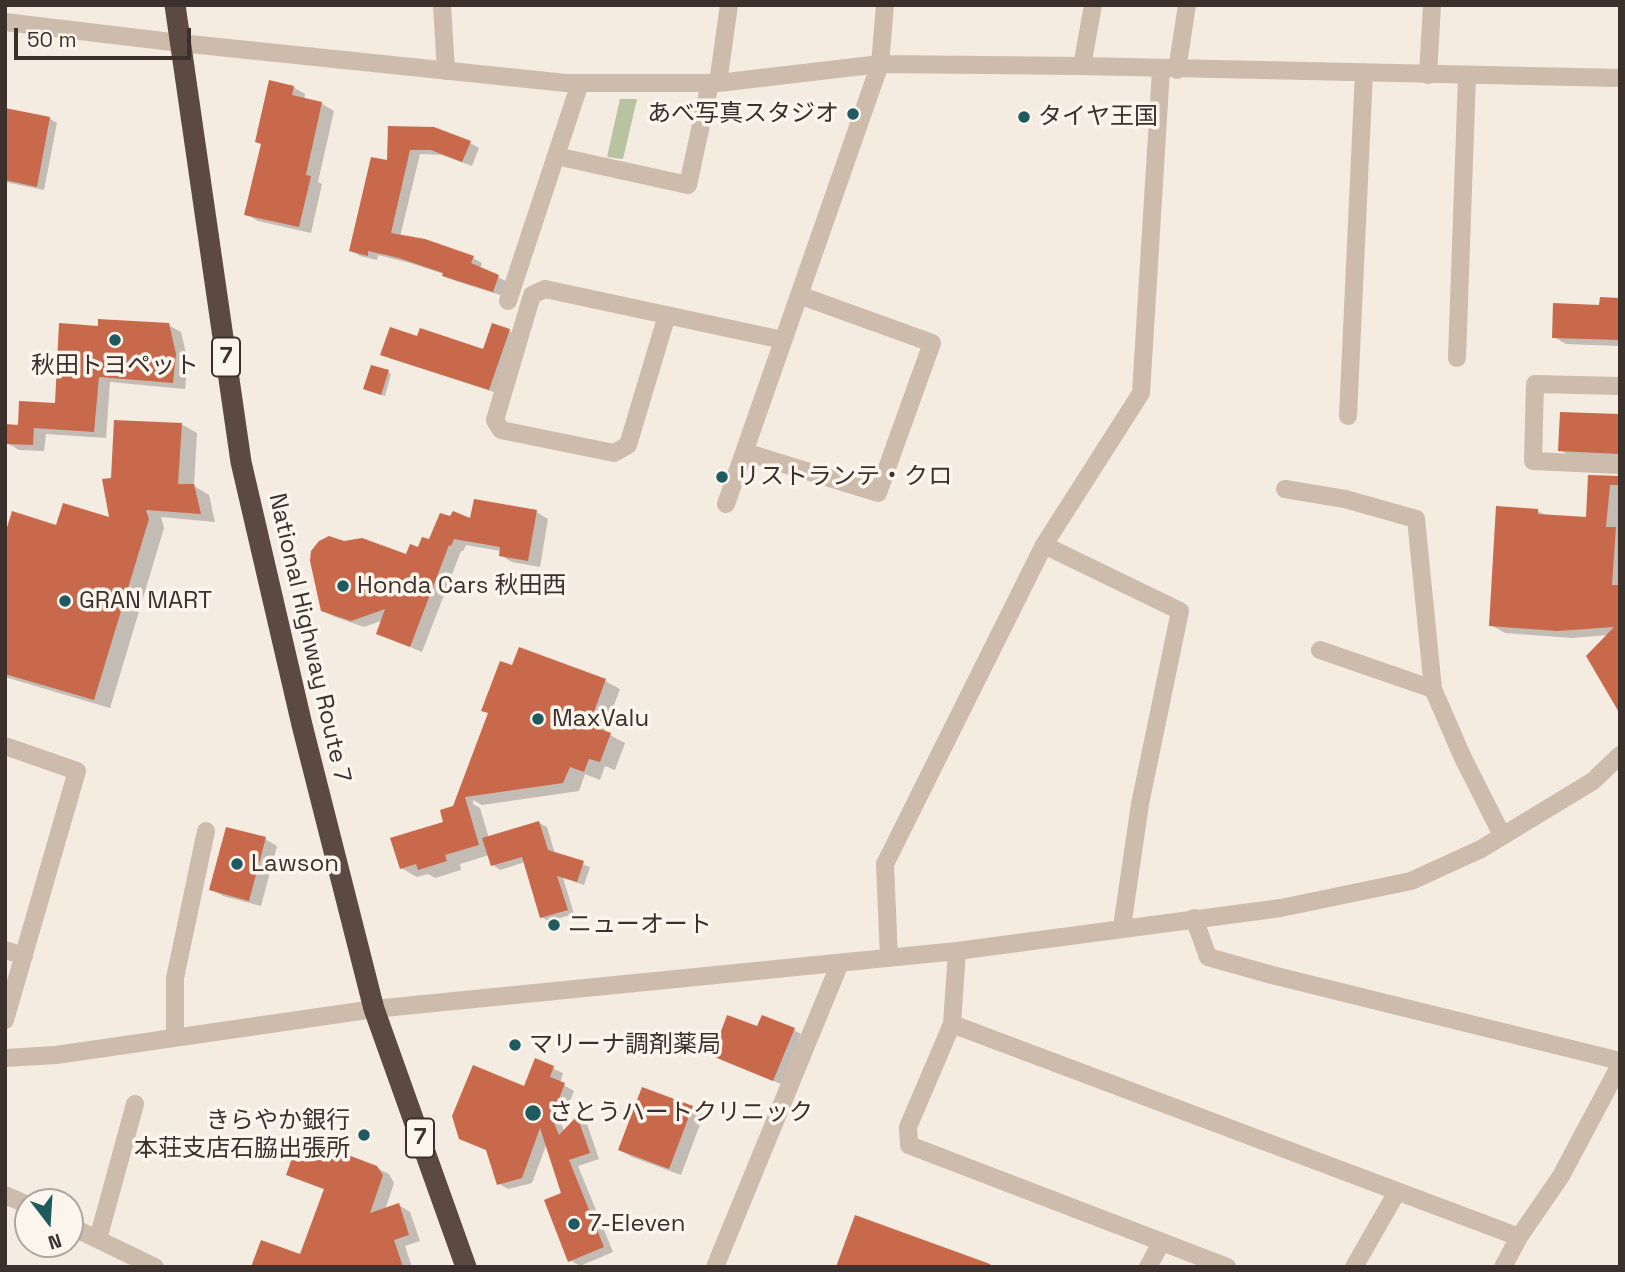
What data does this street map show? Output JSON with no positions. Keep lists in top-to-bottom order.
{
  "streets": {
    "highway": ["7", "National Highway Route 7"]
  },
  "places": [
    "あべ写真スタジオ",
    "タイヤ王国",
    "秋田トヨペット",
    "リストランテ・クロ",
    "Honda Cars 秋田西",
    "GRAN MART",
    "MaxValu",
    "Lawson",
    "ニューオート",
    "マリーナ調剤薬局",
    "さとうハートクリニック",
    "きらやか銀行 本荘支店石脇出張所",
    "7-Eleven"
  ],
  "scale_bar": "50 m",
  "north": "bottom"
}
